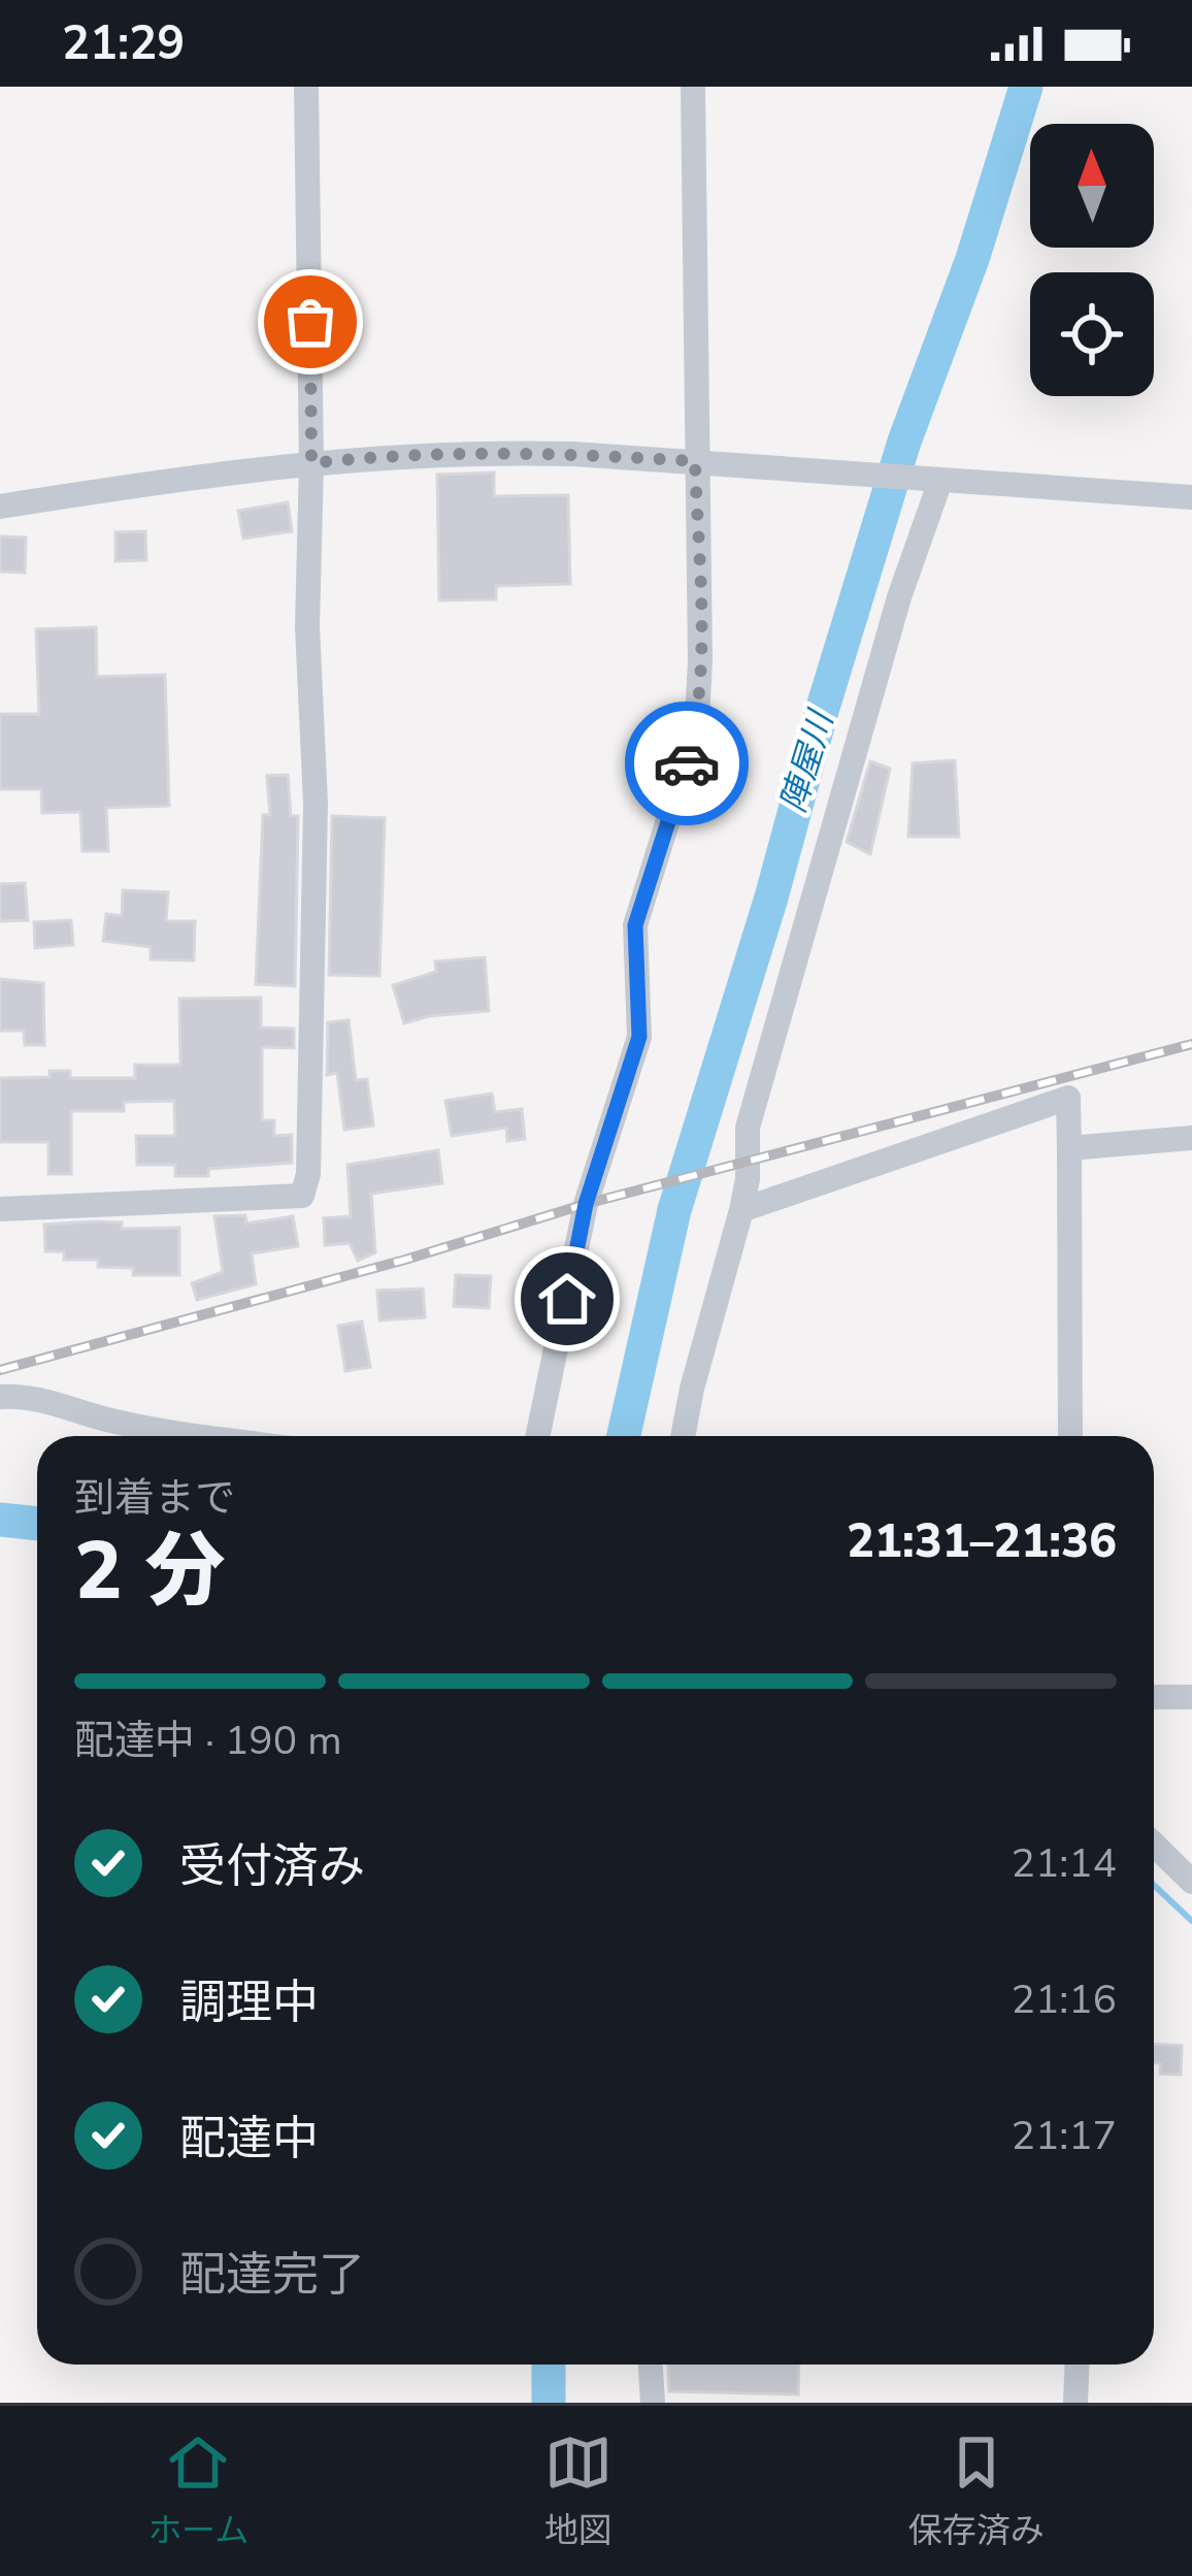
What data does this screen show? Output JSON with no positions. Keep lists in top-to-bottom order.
{
  "water": ["陣屋川"],
  "north": "top",
  "page": {
    "status": "21:29",
    "heading": ["2 分", "到着まで", "21:31–21:36"],
    "bar": "配達中 · 190 m",
    "list": [
      ["受付済み", "21:14"],
      ["調理中", "21:16"],
      ["配達中", "21:17"],
      "配達完了"
    ],
    "tabs": ["ホーム", "地図", "保存済み"]
  }
}
